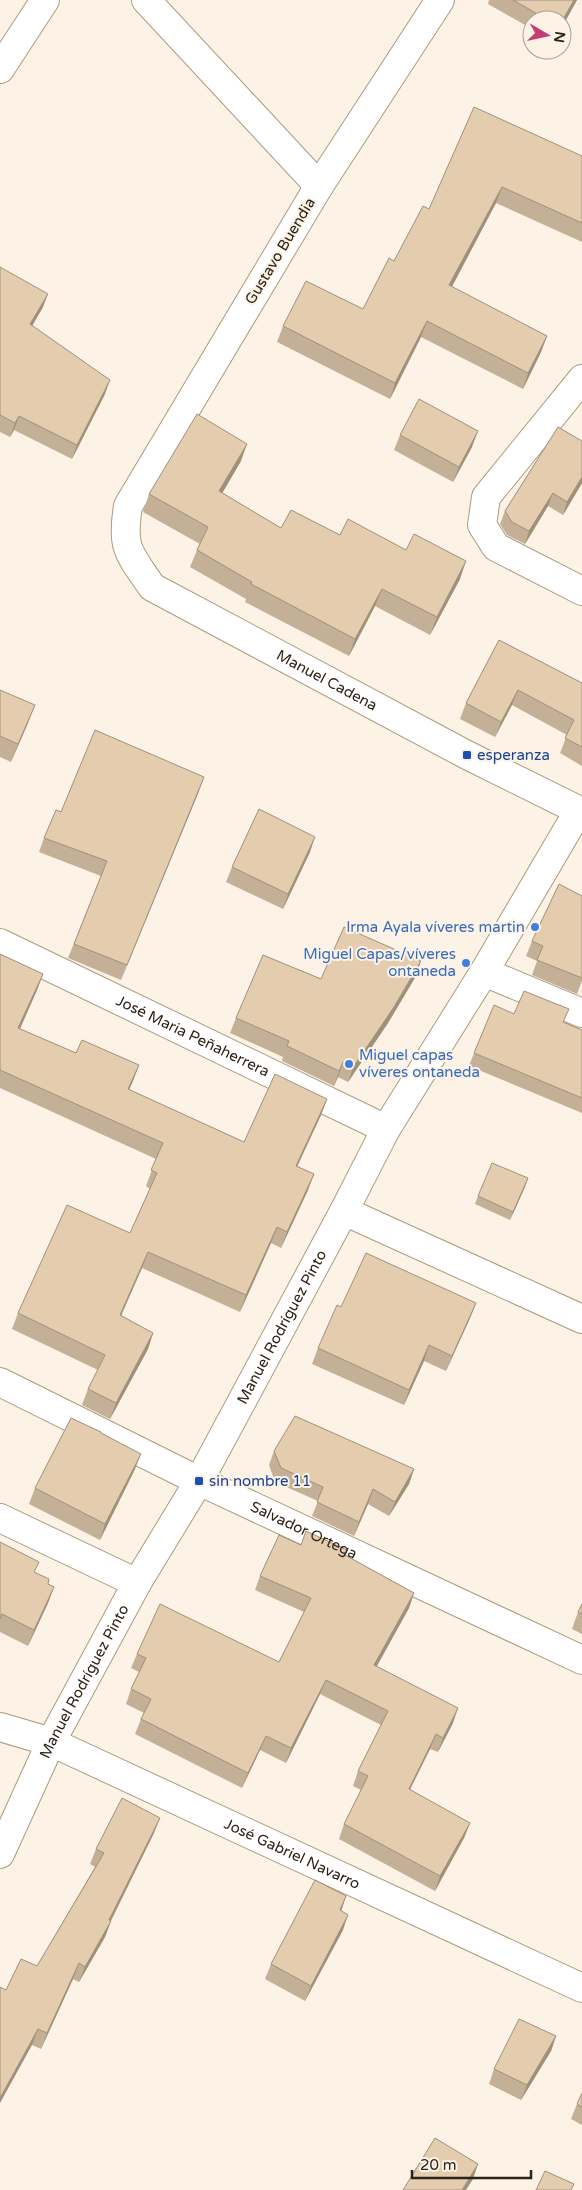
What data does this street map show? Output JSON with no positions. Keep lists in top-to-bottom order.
{
  "streets": {
    "street": [
      "Gustavo Buendia",
      "Manuel Cadena",
      "José Maria Peñaherrera",
      "Manuel Rodríguez Pinto",
      "Salvador Ortega",
      "José Gabriel Navarro"
    ]
  },
  "crossings": [
    ["Gustavo Buendia", "Manuel Cadena"],
    ["Manuel Cadena", "Manuel Rodríguez Pinto"],
    ["José Maria Peñaherrera", "Manuel Rodríguez Pinto"],
    ["Manuel Rodríguez Pinto", "Salvador Ortega"],
    ["Manuel Rodríguez Pinto", "José Gabriel Navarro"]
  ],
  "places": {
    "transit": ["esperanza", "sin nombre 11"],
    "other": ["Irma Ayala víveres martin", "Miguel Capas/víveres ontaneda", "Miguel capas víveres ontaneda"]
  },
  "scale_bar": "20 m",
  "north": "right"
}
